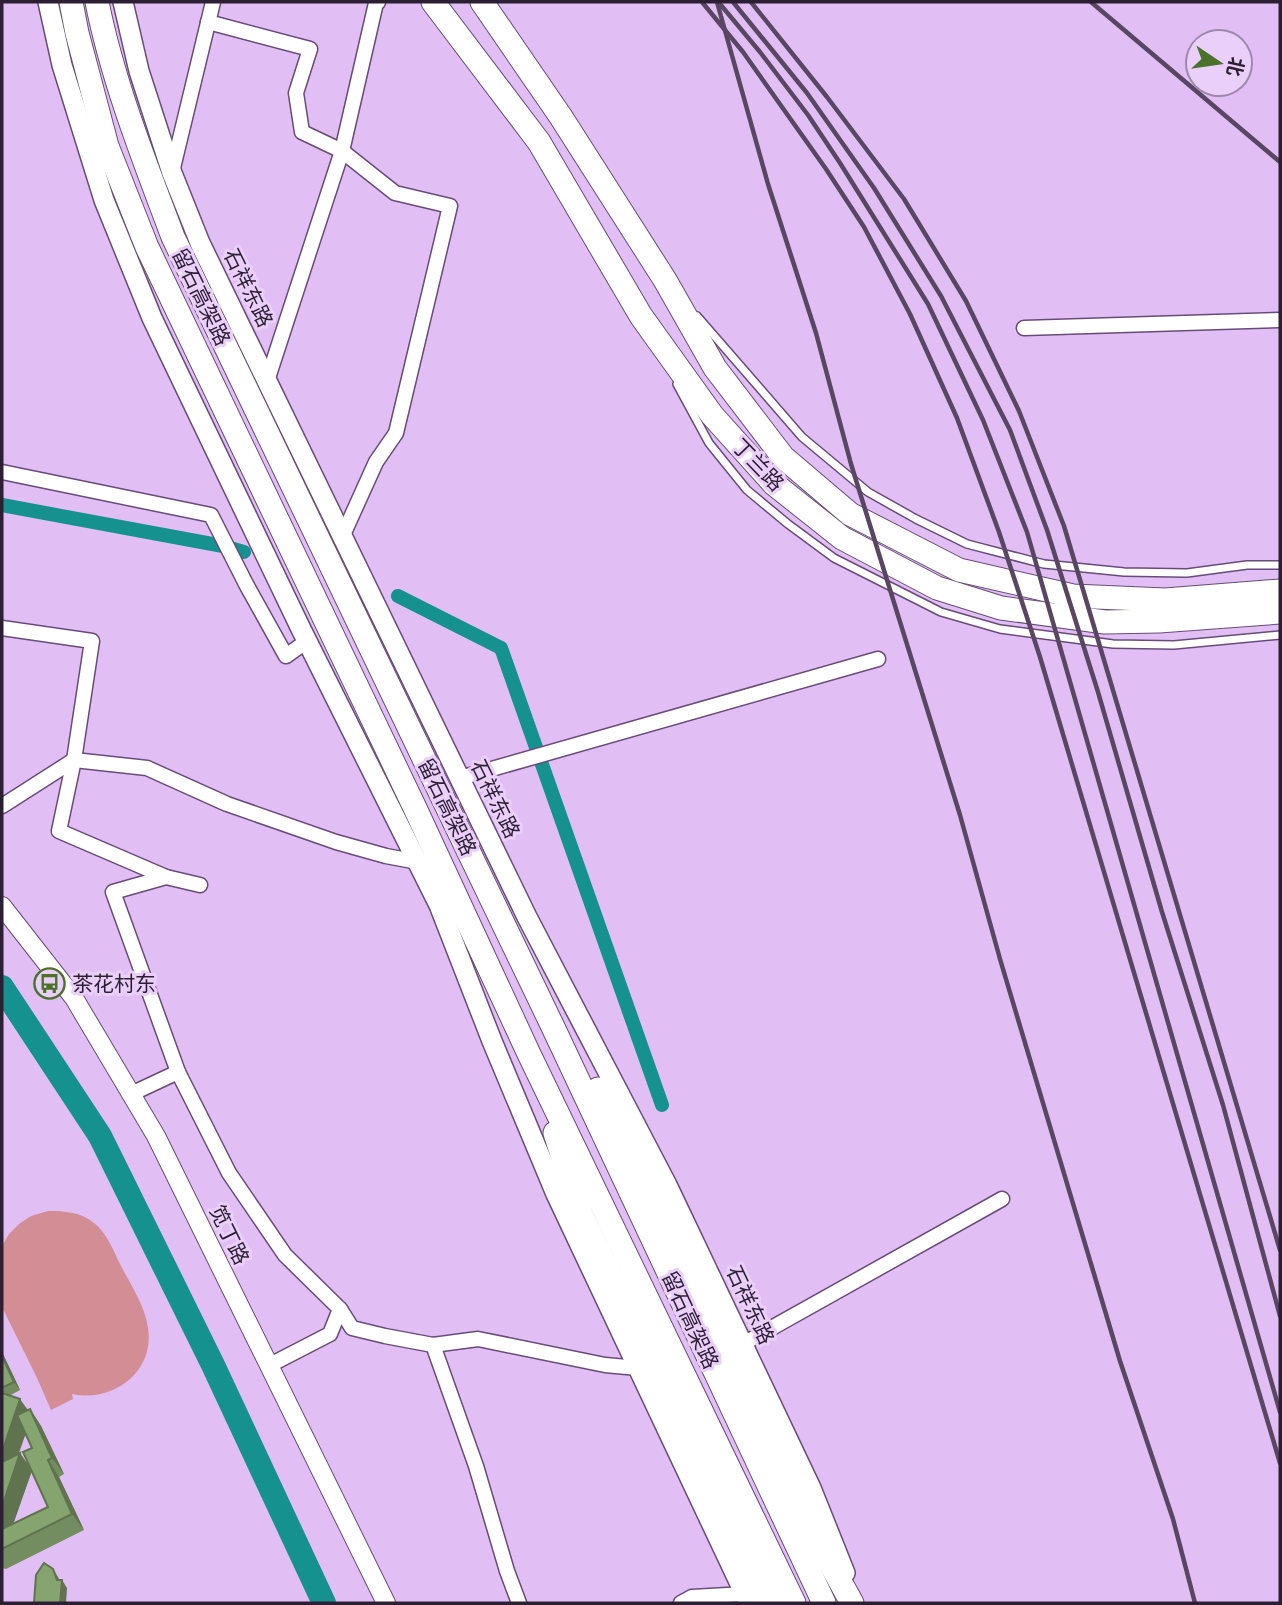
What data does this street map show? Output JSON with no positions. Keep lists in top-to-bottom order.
{
  "streets": {
    "main road": ["石祥东路", "留石高架路", "丁兰路"],
    "street": ["笕丁路"]
  },
  "places": {
    "bus stop": ["茶花村东"]
  },
  "north": "right"
}
